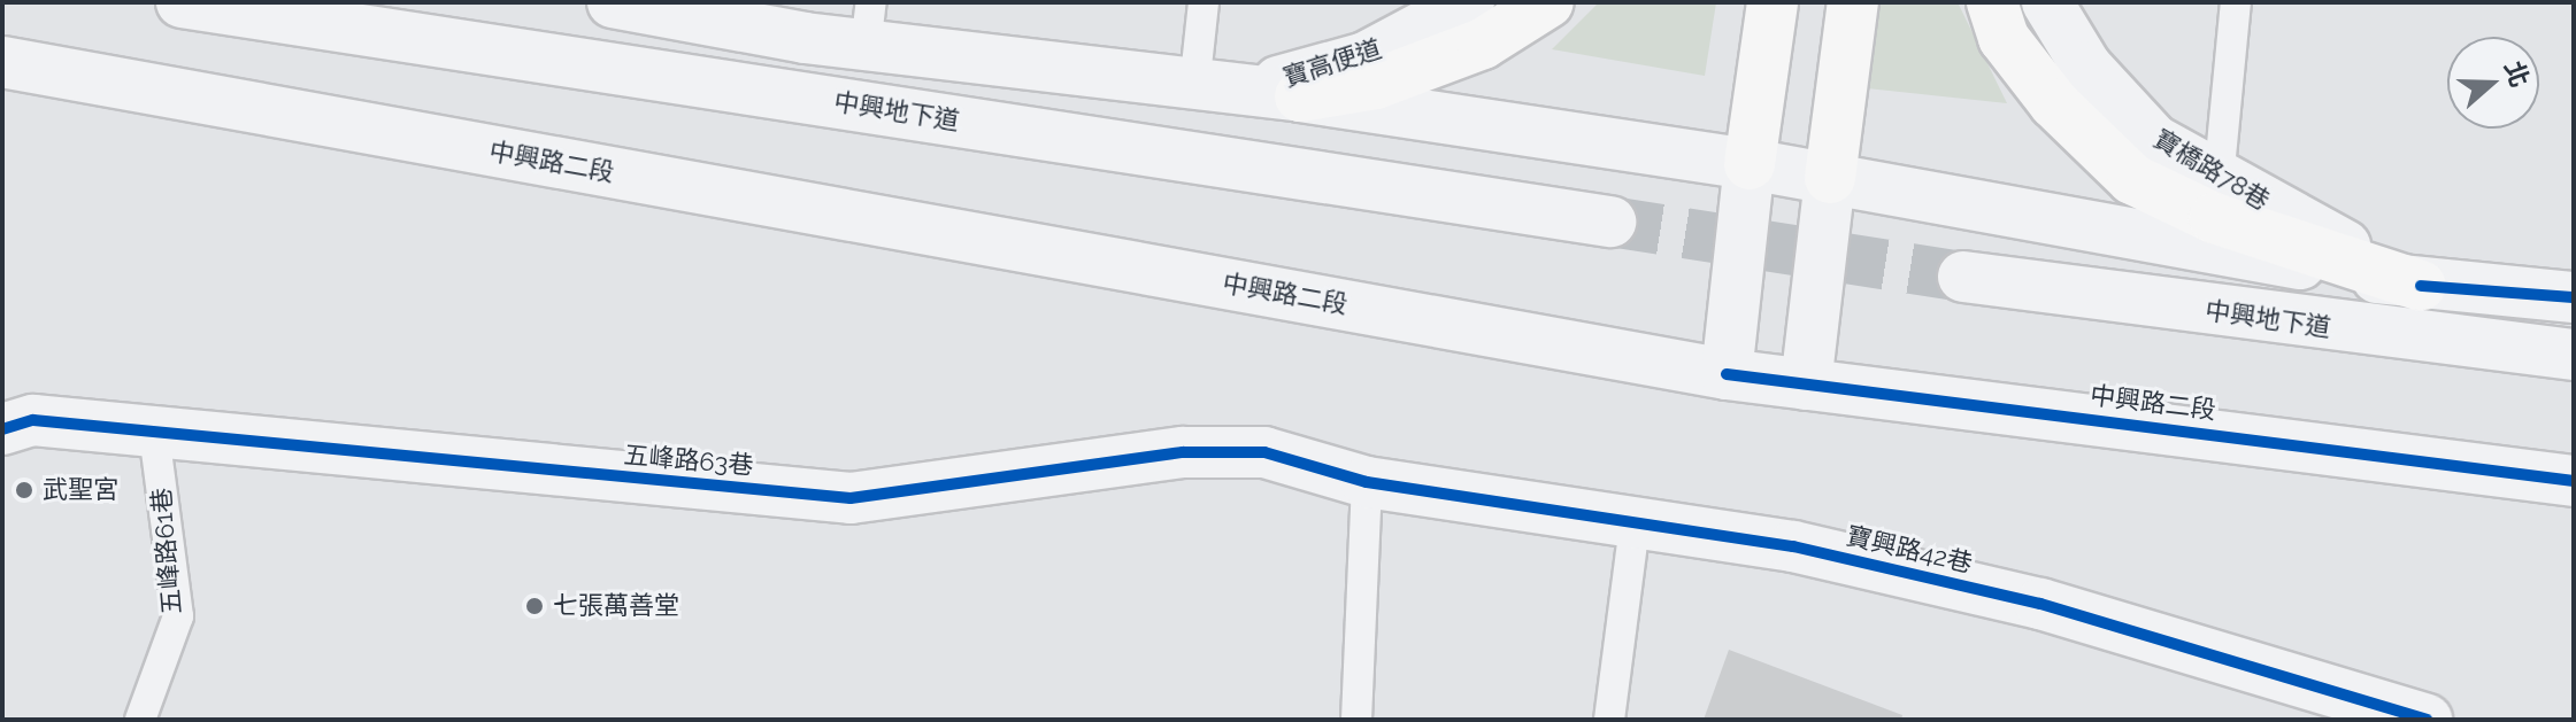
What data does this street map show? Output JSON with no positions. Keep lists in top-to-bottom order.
{
  "streets": {
    "street": [
      "寶高便道",
      "中興地下道",
      "中興路二段",
      "寶橋路78巷",
      "五峰路63巷",
      "寶興路42巷"
    ],
    "lane": ["五峰路61巷"]
  },
  "crossings": [
    ["五峰路63巷", "寶興路42巷"],
    ["五峰路63巷", "五峰路61巷"]
  ],
  "places": ["武聖宮", "七張萬善堂"],
  "north": "right"
}
